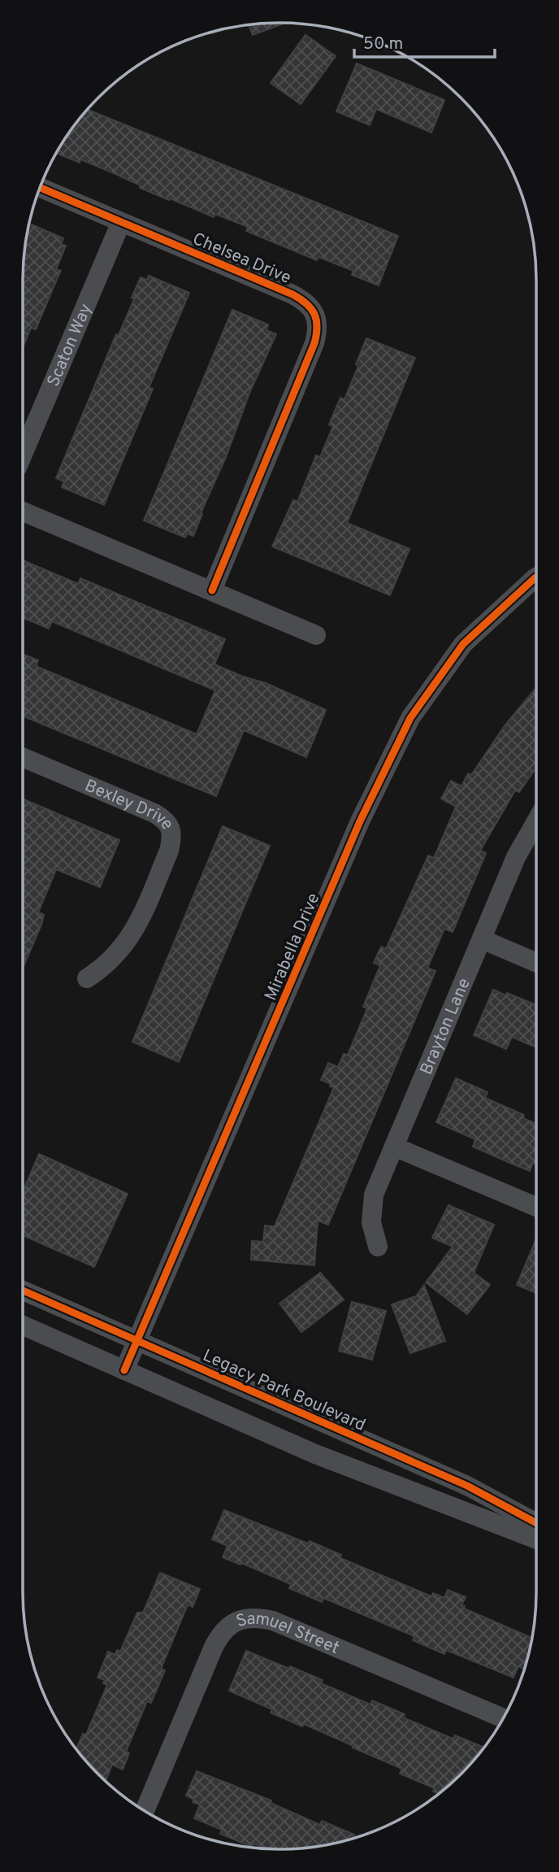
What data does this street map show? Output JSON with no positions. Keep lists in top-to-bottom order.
{
  "streets": {
    "street": [
      "Chelsea Drive",
      "Scaton Way",
      "Bexley Drive",
      "Mirabella Drive",
      "Brayton Lane",
      "Legacy Park Boulevard",
      "Samuel Street"
    ]
  },
  "crossings": [
    ["Chelsea Drive", "Scaton Way"],
    ["Mirabella Drive", "Legacy Park Boulevard"]
  ],
  "scale_bar": "50 m"
}
